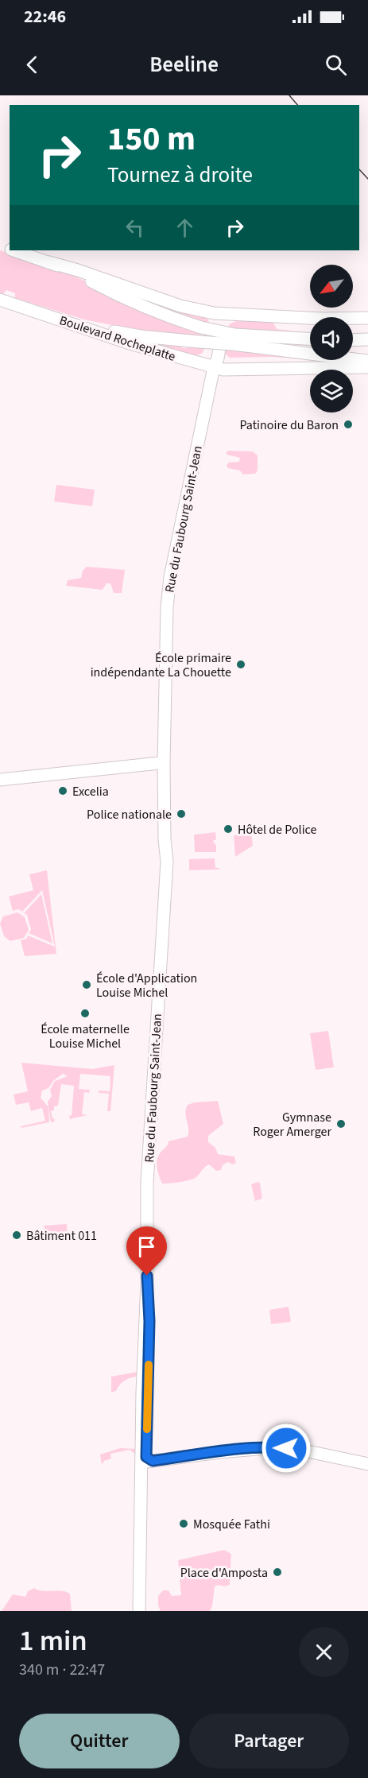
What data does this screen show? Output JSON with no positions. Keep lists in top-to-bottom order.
{
  "streets": {
    "main road": ["Boulevard Rocheplatte", "Rue du Faubourg Saint-Jean"]
  },
  "crossings": [
    ["Boulevard Rocheplatte", "Rue du Faubourg Saint-Jean"]
  ],
  "places": [
    "Patinoire du Baron",
    "École primaire indépendante La Chouette",
    "Excelia",
    "Police nationale",
    "Hôtel de Police",
    "École d'Application Louise Michel",
    "École maternelle Louise Michel",
    "Gymnase Roger Amerger",
    "Bâtiment 011",
    "Mosquée Fathi",
    "Place d'Amposta"
  ],
  "north": "bottom left",
  "page": {
    "status": "22:46",
    "header": "Beeline",
    "turn": ["150 m", "Tournez à droite"],
    "heading": ["1 min", "340 m · 22:47"],
    "buttons": ["Quitter", "Partager"]
  }
}
